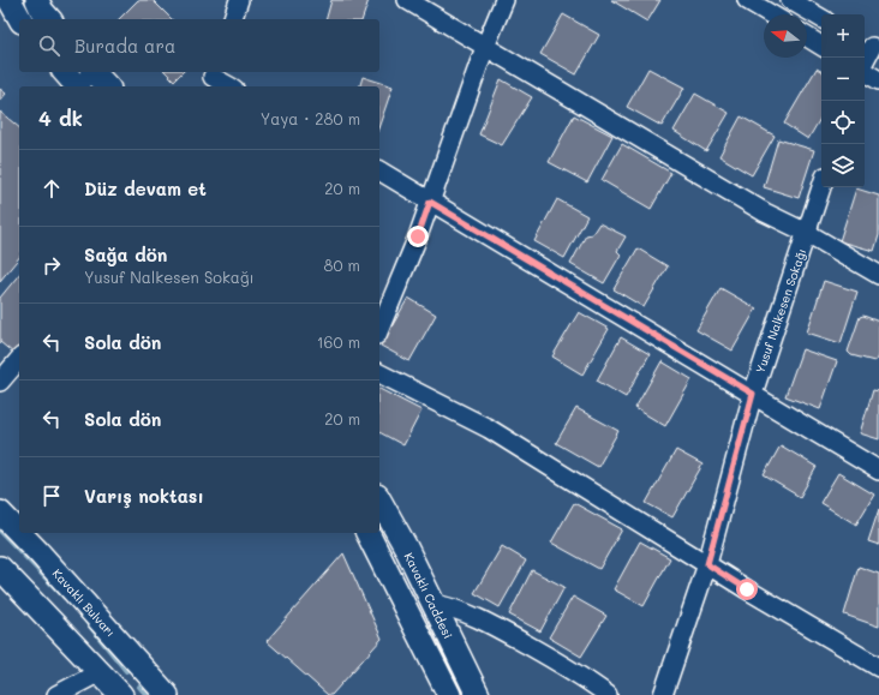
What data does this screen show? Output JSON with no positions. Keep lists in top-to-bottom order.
{
  "streets": {
    "main road": ["Kavaklı Caddesi", "Kavaklı Bulvarı"],
    "street": ["Yusuf Nalkesen Sokağı"]
  },
  "north": "left",
  "page": {
    "map_buttons": ["+", "−"],
    "search": "Burada ara",
    "heading": ["4 dk", "Yaya · 280 m"],
    "list": [
      ["Düz devam et", "20 m"],
      ["Sağa dön", "Yusuf Nalkesen Sokağı", "80 m"],
      ["Sola dön", "160 m"],
      ["Sola dön", "20 m"],
      "Varış noktası"
    ]
  }
}
